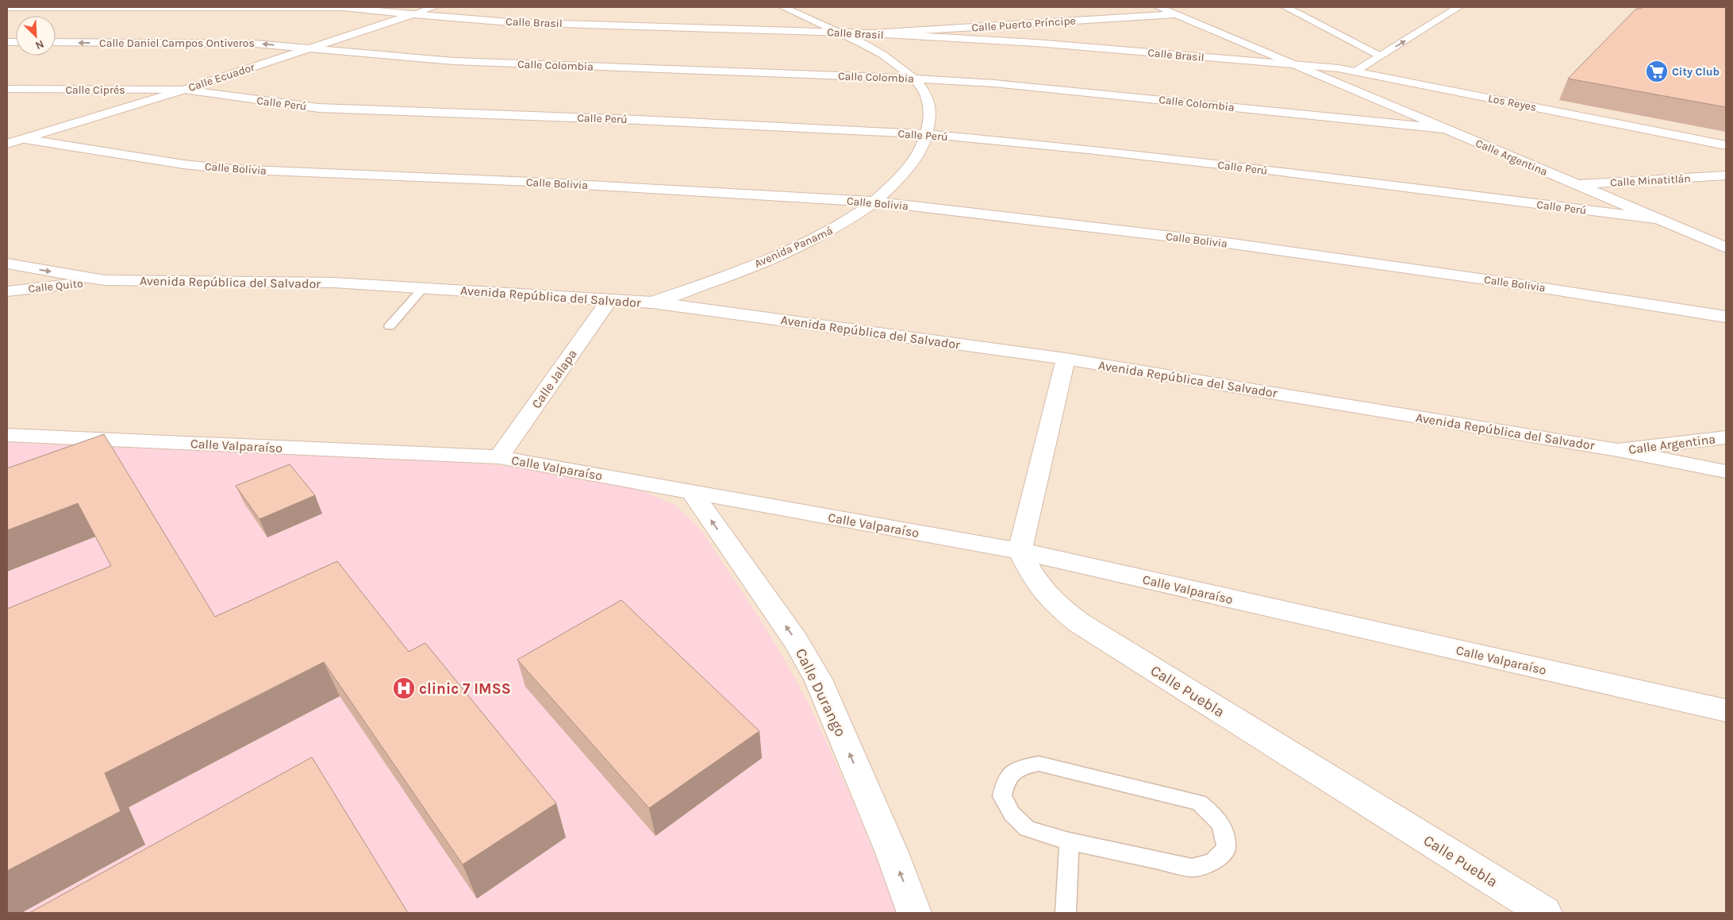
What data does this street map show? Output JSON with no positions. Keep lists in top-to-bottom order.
{
  "streets": {
    "street": [
      "Calle Brasil",
      "Calle Puerto Príncipe",
      "Calle Daniel Campos Ontiveros",
      "Calle Colombia",
      "Calle Ecuador",
      "Calle Ciprés",
      "Los Reyes",
      "Calle Perú",
      "Calle Argentina",
      "Calle Bolivia",
      "Calle Minatitlán",
      "Avenida Panamá",
      "Avenida República del Salvador",
      "Calle Quito",
      "Calle Jalapa",
      "Calle Valparaíso",
      "Calle Puebla",
      "Calle Durango"
    ]
  },
  "crossings": [
    ["Calle Brasil", "Calle Puerto Príncipe"],
    ["Calle Brasil", "Calle Ecuador"],
    ["Calle Brasil", "Los Reyes"],
    ["Calle Brasil", "Calle Argentina"],
    ["Calle Brasil", "Avenida Panamá"],
    ["Calle Puerto Príncipe", "Calle Argentina"],
    ["Calle Daniel Campos Ontiveros", "Calle Colombia"],
    ["Calle Daniel Campos Ontiveros", "Calle Ecuador"],
    ["Calle Colombia", "Calle Ecuador"],
    ["Calle Colombia", "Calle Argentina"],
    ["Calle Colombia", "Avenida Panamá"],
    ["Calle Ecuador", "Calle Ciprés"],
    ["Calle Ecuador", "Calle Perú"],
    ["Calle Ecuador", "Calle Bolivia"],
    ["Calle Ciprés", "Calle Perú"],
    ["Los Reyes", "Calle Argentina"],
    ["Calle Perú", "Calle Argentina"],
    ["Calle Perú", "Avenida Panamá"],
    ["Calle Argentina", "Calle Minatitlán"],
    ["Calle Argentina", "Avenida República del Salvador"],
    ["Calle Bolivia", "Avenida Panamá"],
    ["Avenida Panamá", "Avenida República del Salvador"],
    ["Avenida República del Salvador", "Calle Quito"],
    ["Avenida República del Salvador", "Calle Jalapa"],
    ["Calle Jalapa", "Calle Valparaíso"],
    ["Calle Valparaíso", "Calle Puebla"],
    ["Calle Valparaíso", "Calle Durango"]
  ],
  "one_way": ["Calle Daniel Campos Ontiveros", "Calle Durango"],
  "places": {
    "supermarket": ["City Club"],
    "hospital": ["clinic 7 IMSS"]
  },
  "north": "bottom right"
}
